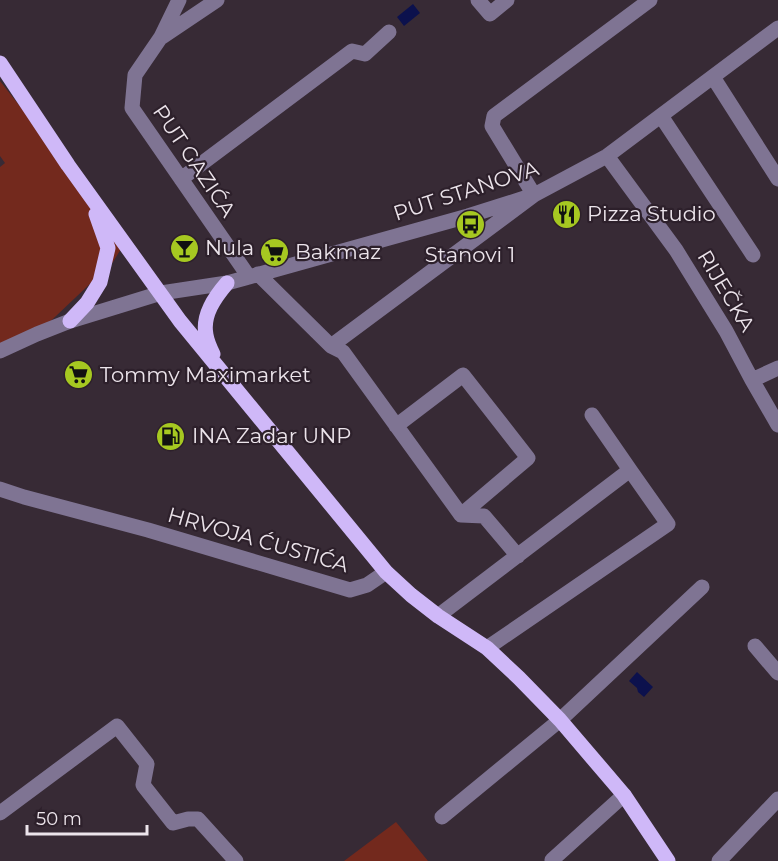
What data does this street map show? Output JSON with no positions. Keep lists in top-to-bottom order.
{
  "streets": {
    "street": [
      "PUT GAZIĆA",
      "PUT STANOVA",
      "RIJEČKA",
      "HRVOJA ĆUSTIĆA"
    ]
  },
  "crossings": [
    ["PUT GAZIĆA", "PUT STANOVA"],
    ["PUT STANOVA", "RIJEČKA"]
  ],
  "places": {
    "restaurant": ["Pizza Studio"],
    "bus stop": ["Stanovi 1"],
    "bar": ["Nula"],
    "supermarket": ["Bakmaz", "Tommy Maximarket"],
    "fuel station": ["INA Zadar UNP"]
  },
  "scale_bar": "50 m"
}
